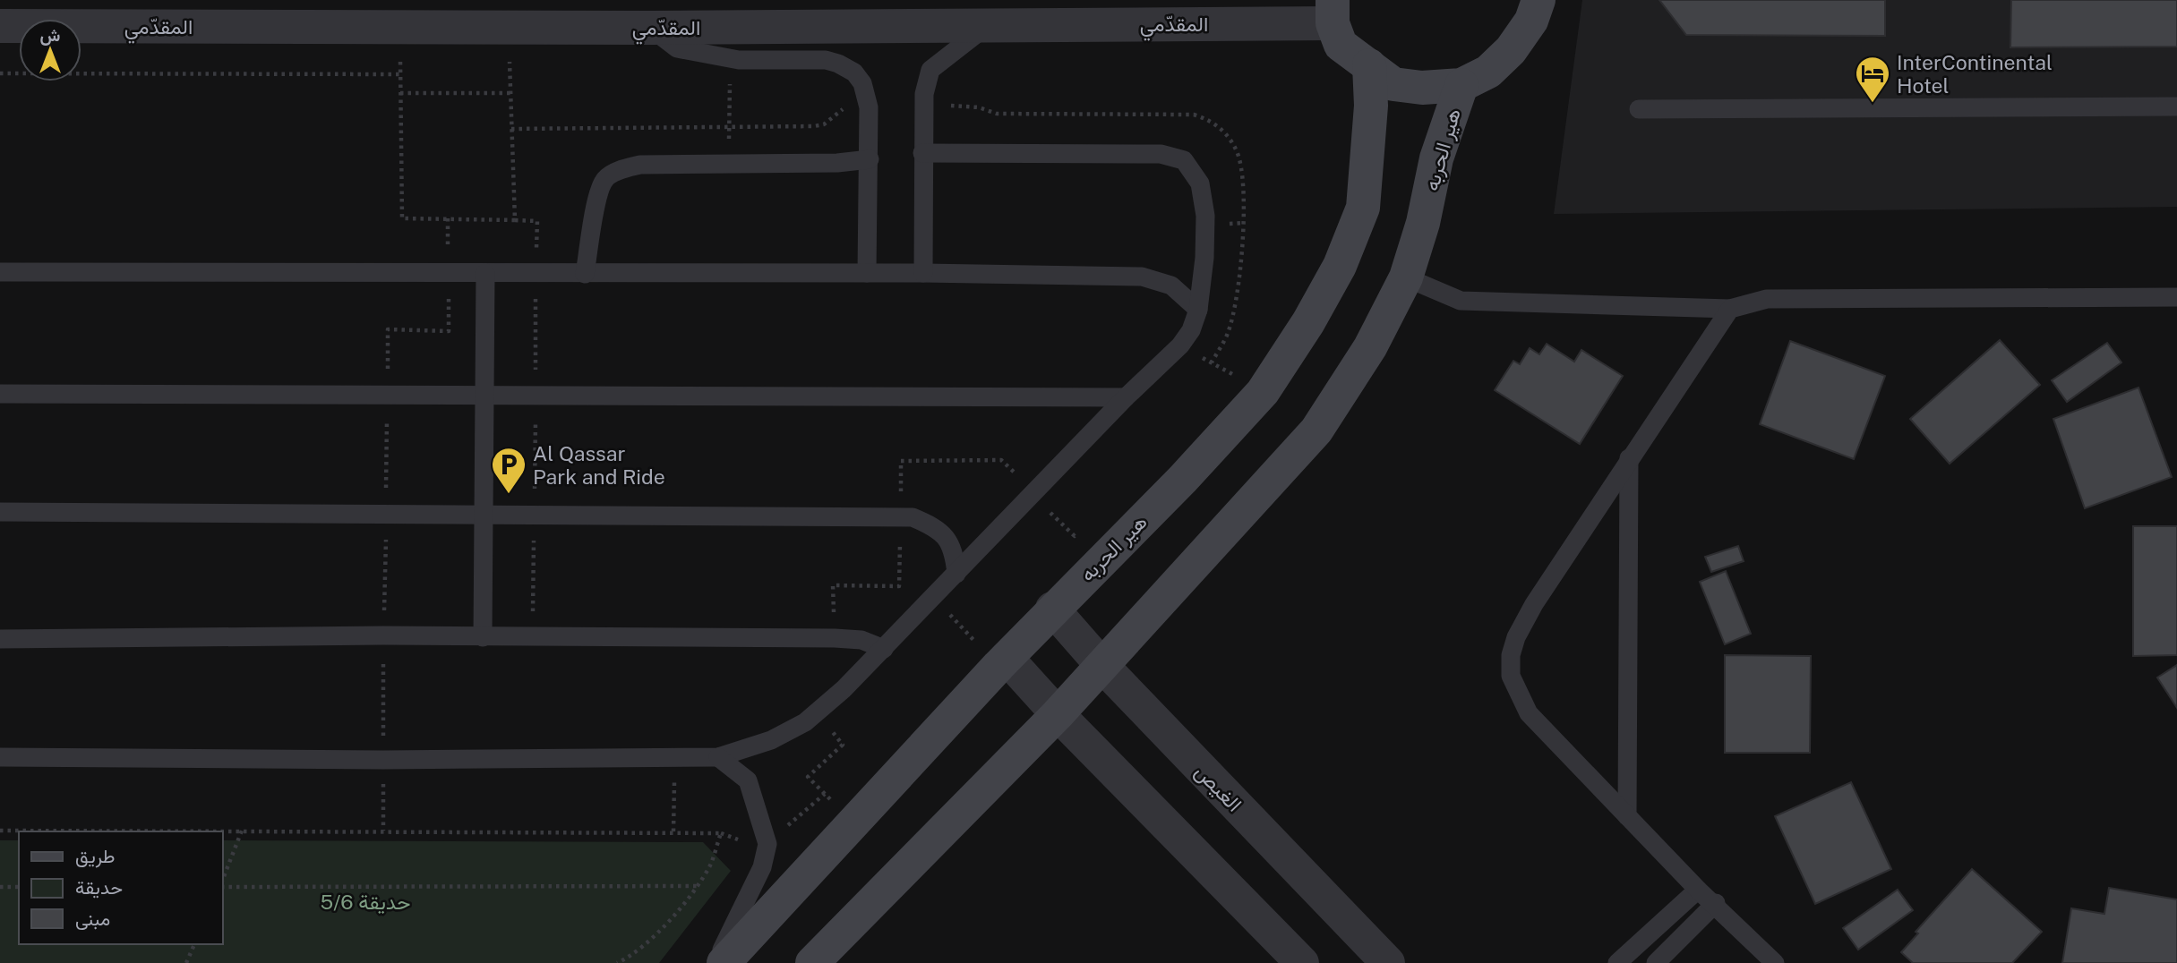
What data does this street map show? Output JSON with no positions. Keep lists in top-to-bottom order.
{
  "streets": {
    "main road": ["هير الحربه"],
    "street": ["المقدّمي", "الغيص"]
  },
  "crossings": [
    ["هير الحربه", "الغيص"]
  ],
  "parks": ["حديقة 5/6"],
  "places": {
    "hotel": ["InterContinental Hotel"],
    "parking": ["Al Qassar Park and Ride"]
  },
  "legend": ["طريق", "حديقة", "مبنى"],
  "north": "top"
}
